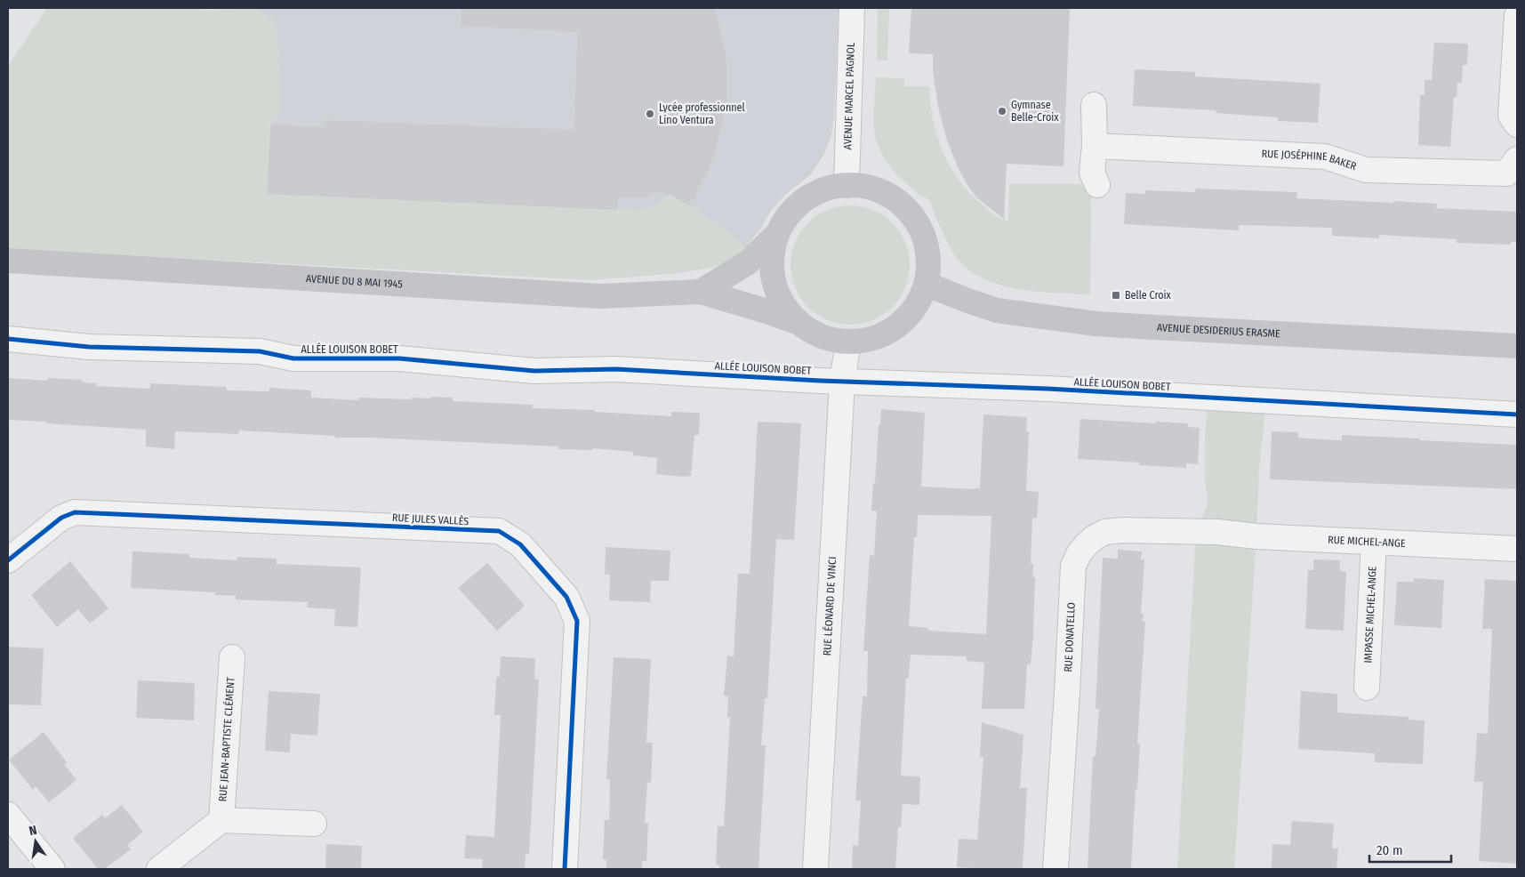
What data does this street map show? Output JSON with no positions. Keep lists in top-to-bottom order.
{
  "streets": {
    "main road": ["AVENUE DU 8 MAI 1945", "AVENUE DESIDERIUS ERASME"],
    "street": [
      "AVENUE MARCEL PAGNOL",
      "RUE JOSÉPHINE BAKER",
      "ALLÉE LOUISON BOBET",
      "RUE JULES VALLÈS",
      "RUE MICHEL-ANGE",
      "RUE LÉONARD DE VINCI",
      "IMPASSE MICHEL-ANGE",
      "RUE DONATELLO",
      "RUE JEAN-BAPTISTE CLÉMENT"
    ]
  },
  "crossings": [
    ["AVENUE MARCEL PAGNOL", "AVENUE DESIDERIUS ERASME"],
    ["AVENUE MARCEL PAGNOL", "RUE LÉONARD DE VINCI"],
    ["AVENUE DESIDERIUS ERASME", "RUE LÉONARD DE VINCI"],
    ["ALLÉE LOUISON BOBET", "RUE LÉONARD DE VINCI"],
    ["RUE MICHEL-ANGE", "IMPASSE MICHEL-ANGE"],
    ["RUE MICHEL-ANGE", "RUE DONATELLO"]
  ],
  "places": {
    "other": ["Gymnase Belle-Croix", "Lycée professionnel Lino Ventura"],
    "transit": ["Belle Croix"]
  },
  "scale_bar": "20 m",
  "north": "top"
}
